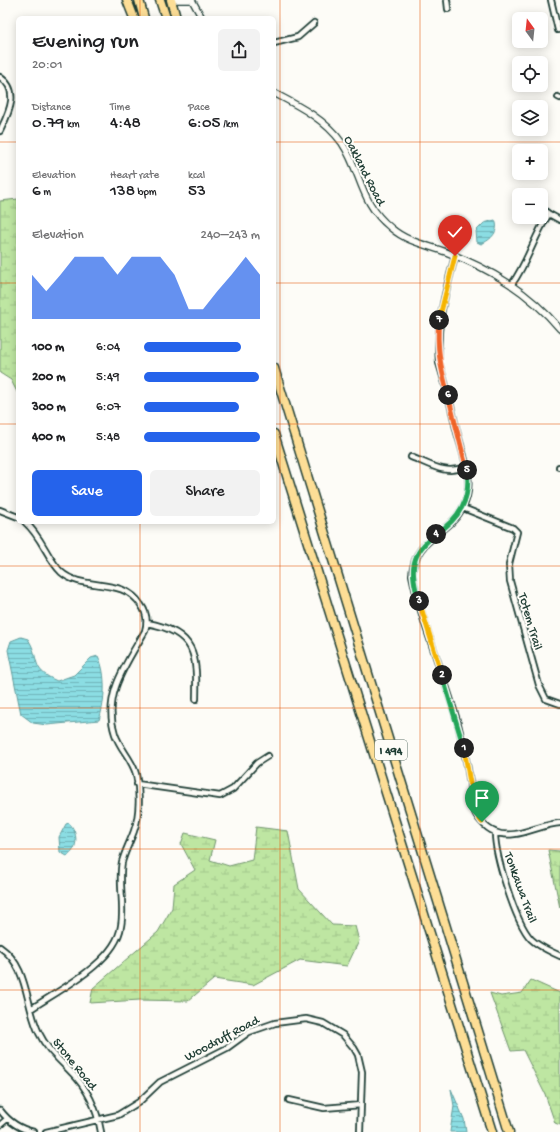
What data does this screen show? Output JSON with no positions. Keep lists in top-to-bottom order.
{
  "streets": {
    "highway": ["I 494"],
    "street": [
      "Oakland Road",
      "Totem Trail",
      "Tonkawa Trail",
      "Woodruff Road",
      "Stone Road"
    ]
  },
  "crossings": [
    ["Woodruff Road", "Stone Road"]
  ],
  "north": "top",
  "page": {
    "map_buttons": ["+", "−"],
    "heading": ["Evening run", "20:01"],
    "stats": [
      ["Distance", "0.79 km"],
      ["Time", "4:48"],
      ["Pace", "6:05 /km"],
      ["Elevation", "6 m"],
      ["Heart rate", "138 bpm"],
      ["kcal", "53"]
    ],
    "chart": ["Elevation", "240–243 m"],
    "pins": [
      "7",
      "6",
      "5",
      "4",
      "3",
      "2",
      "1"
    ],
    "list": [
      {
        "name": "100 m",
        "note": "6:04"
      },
      {
        "name": "200 m",
        "note": "5:49"
      },
      {
        "name": "300 m",
        "note": "6:07"
      },
      {
        "name": "400 m",
        "note": "5:48"
      }
    ],
    "buttons": ["Save", "Share"]
  }
}
